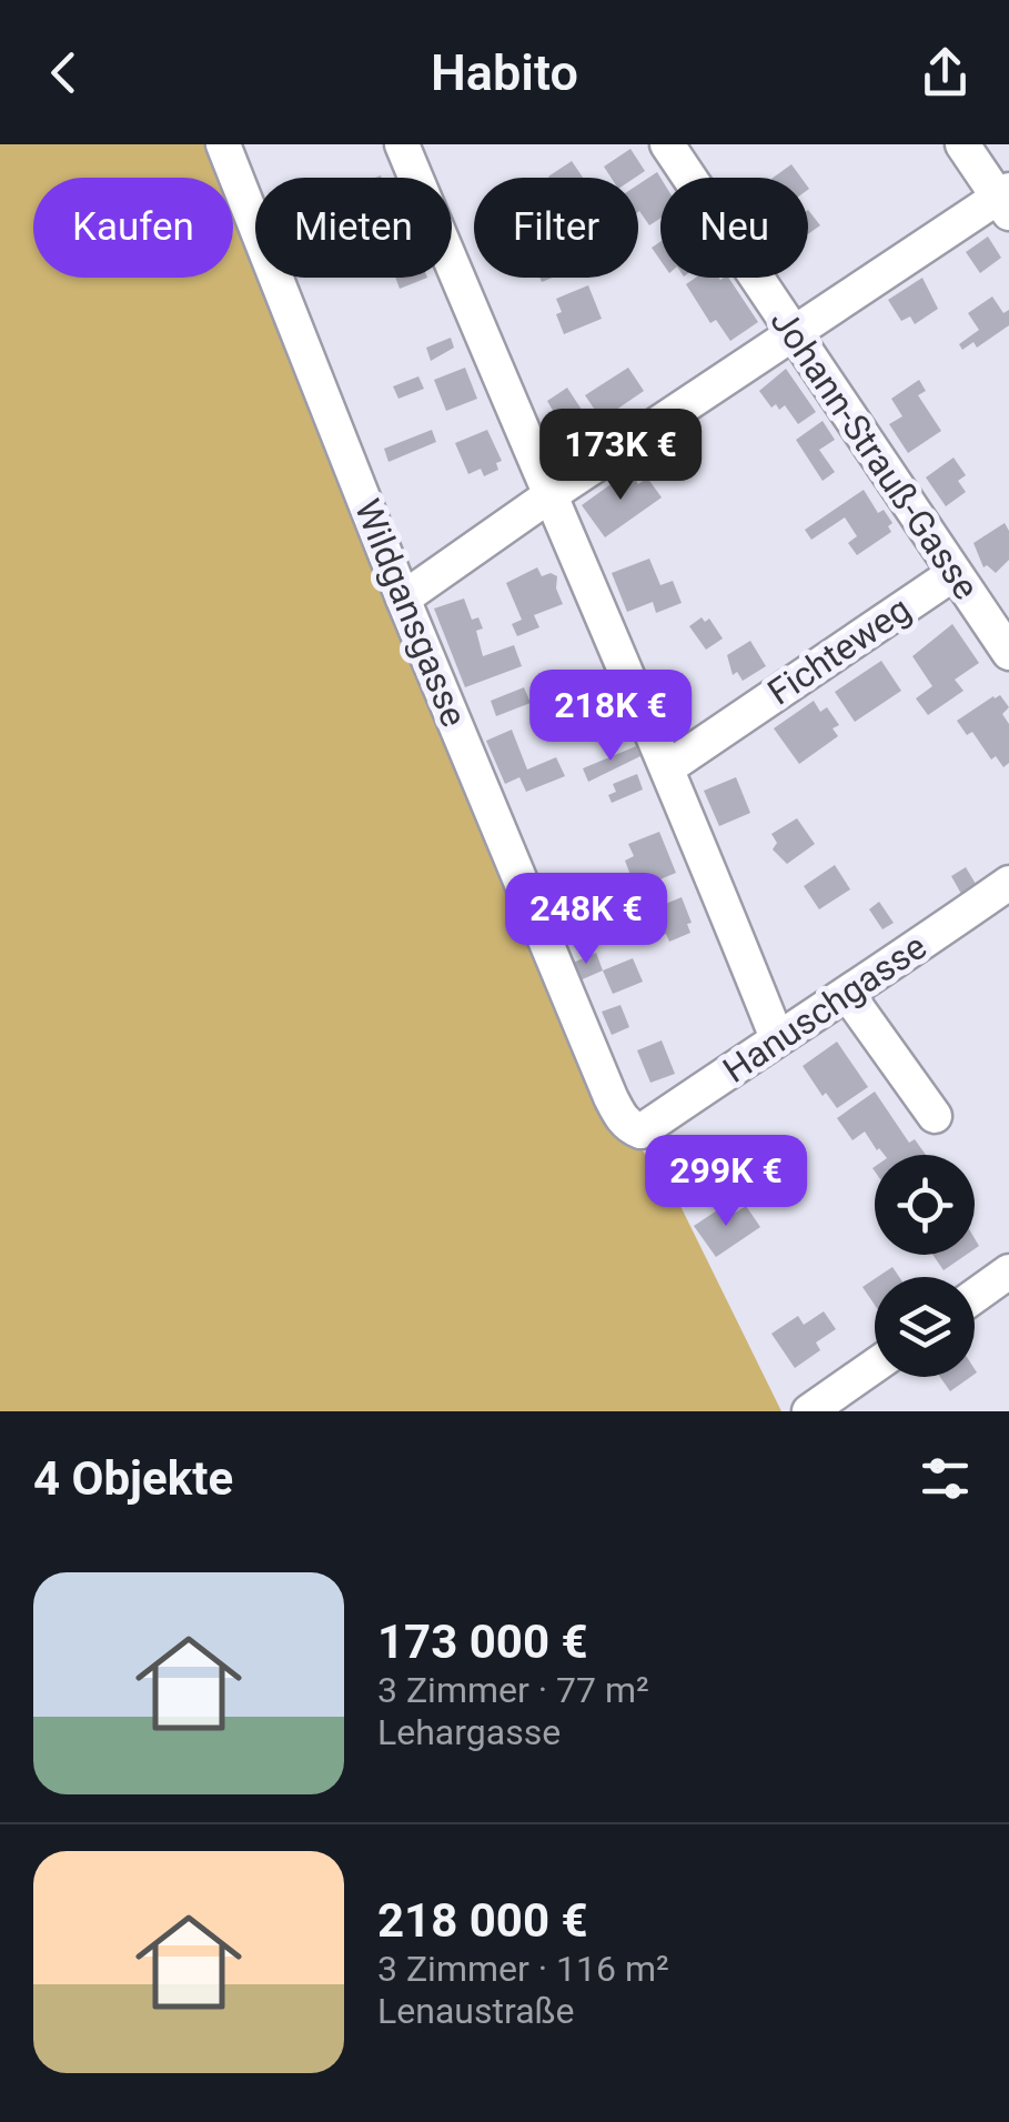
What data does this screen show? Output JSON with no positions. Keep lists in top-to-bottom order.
{
  "streets": {
    "street": [
      "Johann-Strauß-Gasse",
      "Wildgansgasse",
      "Fichteweg",
      "Hanuschgasse"
    ]
  },
  "crossings": [
    ["Johann-Strauß-Gasse", "Fichteweg"],
    ["Wildgansgasse", "Hanuschgasse"]
  ],
  "page": {
    "header": "Habito",
    "chip": [
      "Kaufen",
      "Mieten",
      "Filter",
      "Neu"
    ],
    "price": [
      "173K €",
      "218K €",
      "248K €",
      "299K €"
    ],
    "heading": "4 Objekte",
    "list": [
      {
        "name": "173 000 €",
        "note": "3 Zimmer · 77 m² · Lehargasse"
      },
      {
        "name": "218 000 €",
        "note": "3 Zimmer · 116 m² · Lenaustraße"
      }
    ]
  }
}
